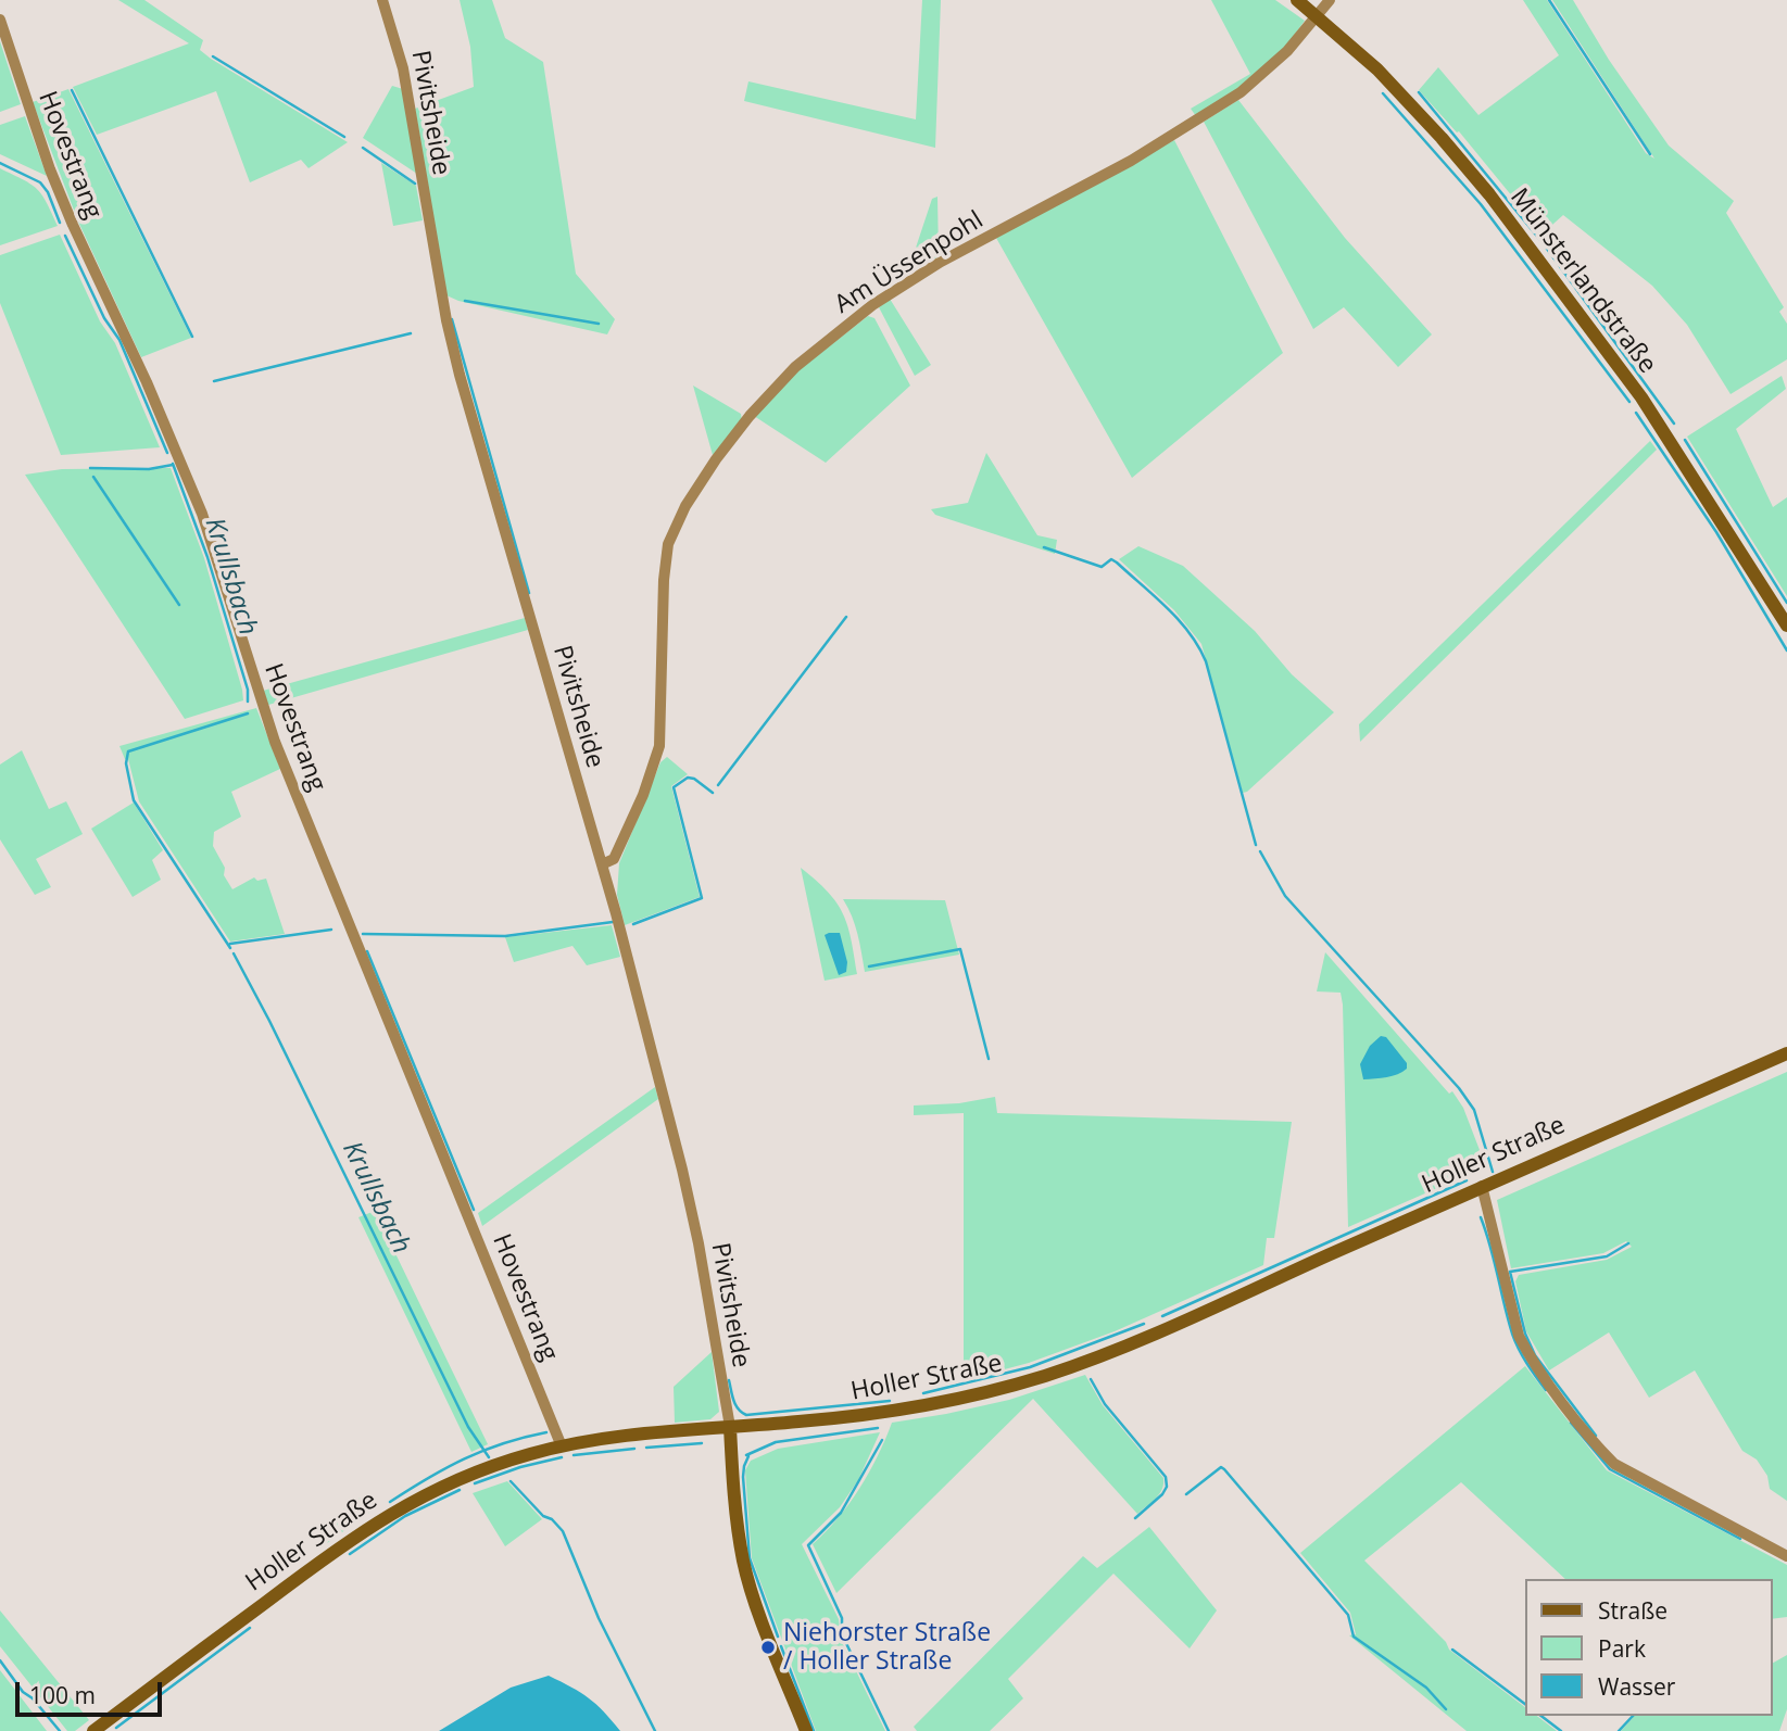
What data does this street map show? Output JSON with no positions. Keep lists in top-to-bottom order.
{
  "streets": {
    "street": [
      "Pivitsheide",
      "Hovestrang",
      "Am Üssenpohl",
      "Münsterlandstraße",
      "Holler Straße"
    ]
  },
  "crossings": [
    ["Pivitsheide", "Am Üssenpohl"],
    ["Pivitsheide", "Holler Straße"],
    ["Hovestrang", "Holler Straße"],
    ["Am Üssenpohl", "Münsterlandstraße"]
  ],
  "water": ["Krullsbach"],
  "places": ["Niehorster Straße / Holler Straße"],
  "legend": ["Straße", "Park", "Wasser"],
  "scale_bar": "100 m"
}
